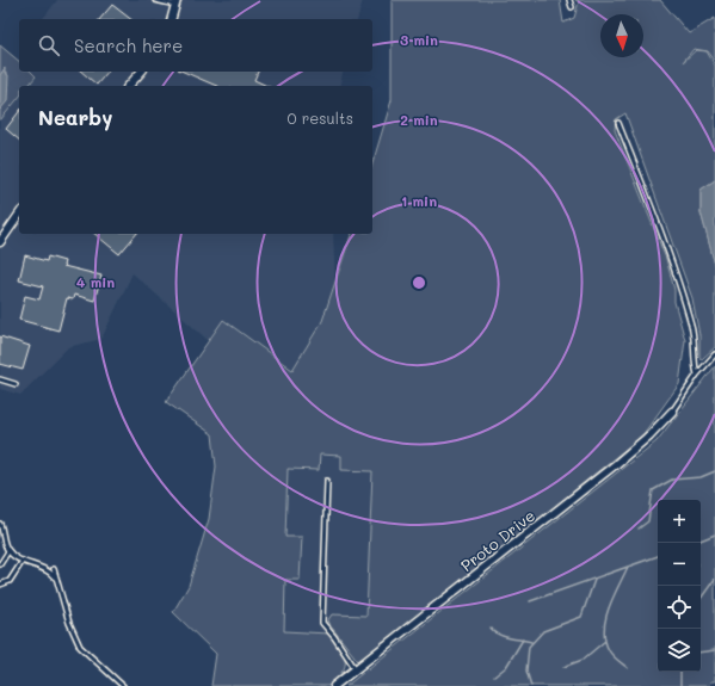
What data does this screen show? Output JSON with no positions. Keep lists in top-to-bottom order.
{
  "streets": {
    "street": ["Proto Drive"]
  },
  "north": "bottom",
  "page": {
    "search": "Search here",
    "heading": ["Nearby", "0 results"],
    "map_buttons": ["+", "−"]
  },
  "rings": [
    "3 min",
    "2 min",
    "1 min",
    "4 min"
  ]
}
